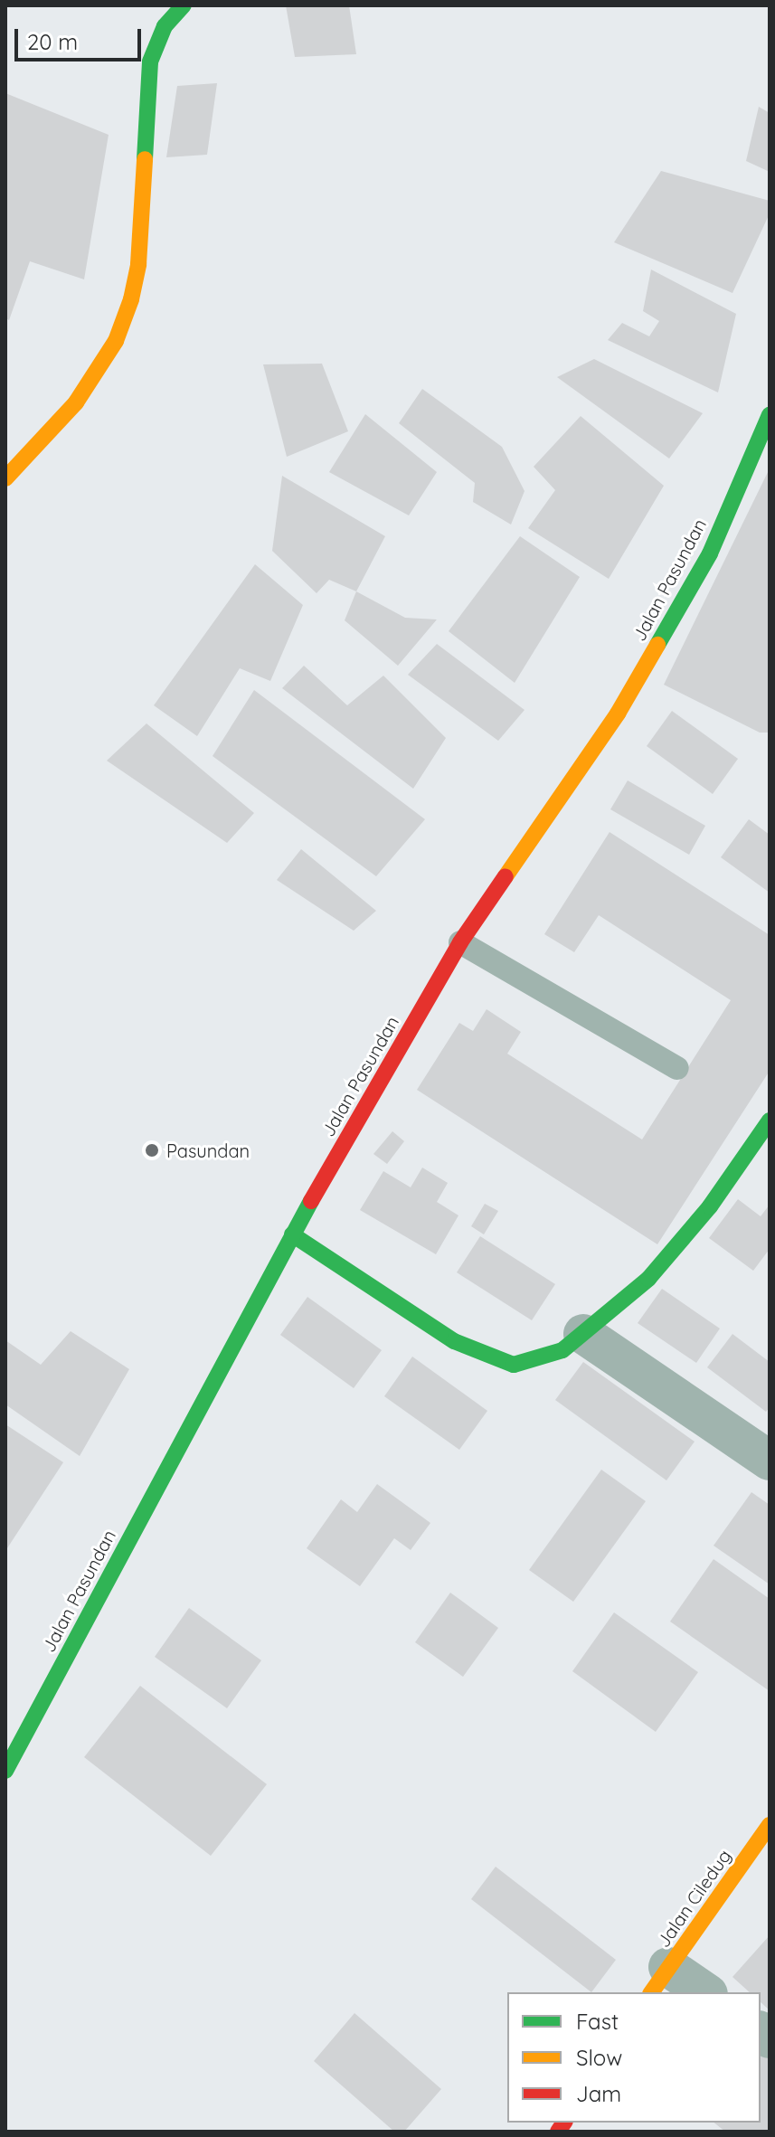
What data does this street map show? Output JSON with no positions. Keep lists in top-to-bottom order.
{
  "streets": {
    "street": ["Jalan Pasundan", "Jalan Ciledug"]
  },
  "places": ["Pasundan"],
  "legend": ["Fast", "Slow", "Jam"],
  "scale_bar": "20 m"
}
